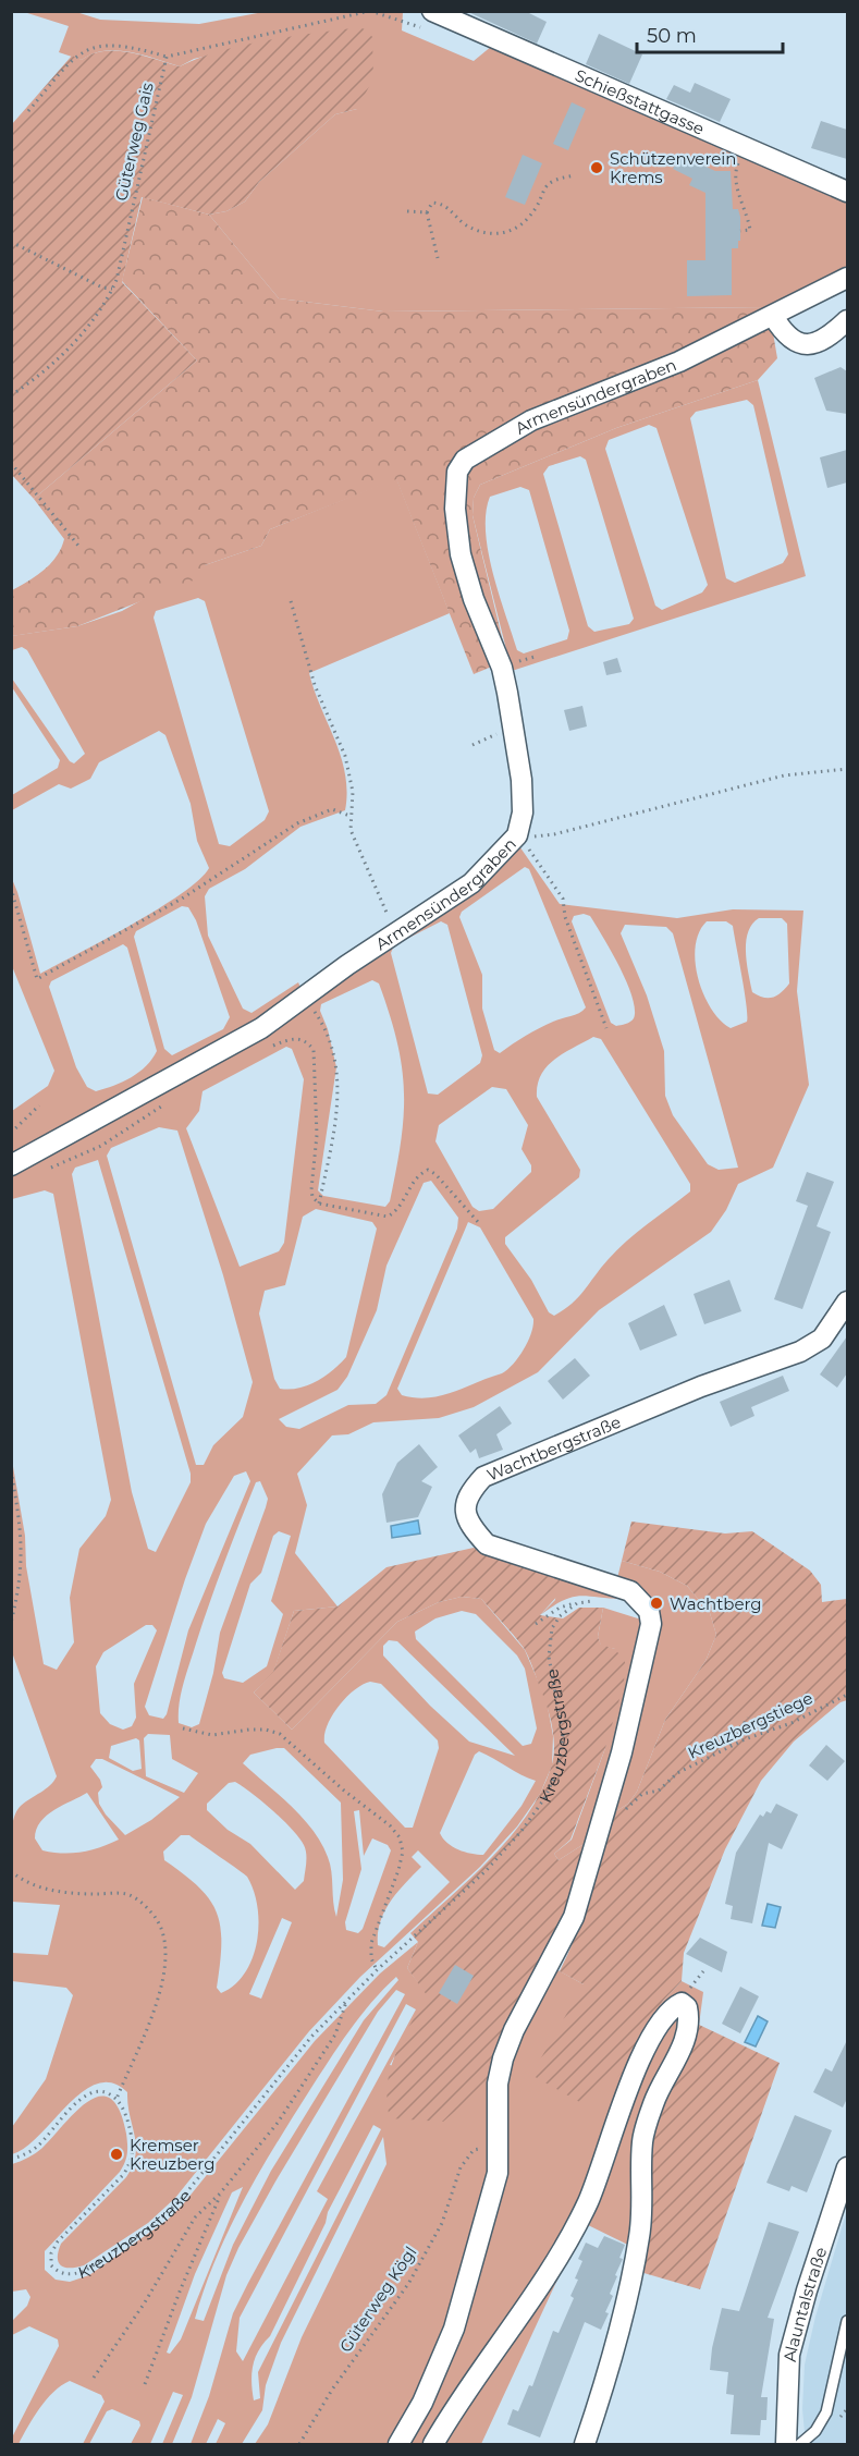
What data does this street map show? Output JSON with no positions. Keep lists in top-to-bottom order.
{
  "streets": {
    "street": [
      "Schießstattgasse",
      "Armensündergraben",
      "Wachtbergstraße",
      "Alauntalstraße"
    ],
    "path": [
      "Güterweg Gais",
      "Kreuzbergstiege",
      "Kreuzbergstraße",
      "Güterweg Kögl"
    ]
  },
  "crossings": [
    ["Wachtbergstraße", "Kreuzbergstiege"]
  ],
  "places": ["Schützenverein Krems", "Wachtberg", "Kremser Kreuzberg"],
  "scale_bar": "50 m"
}
